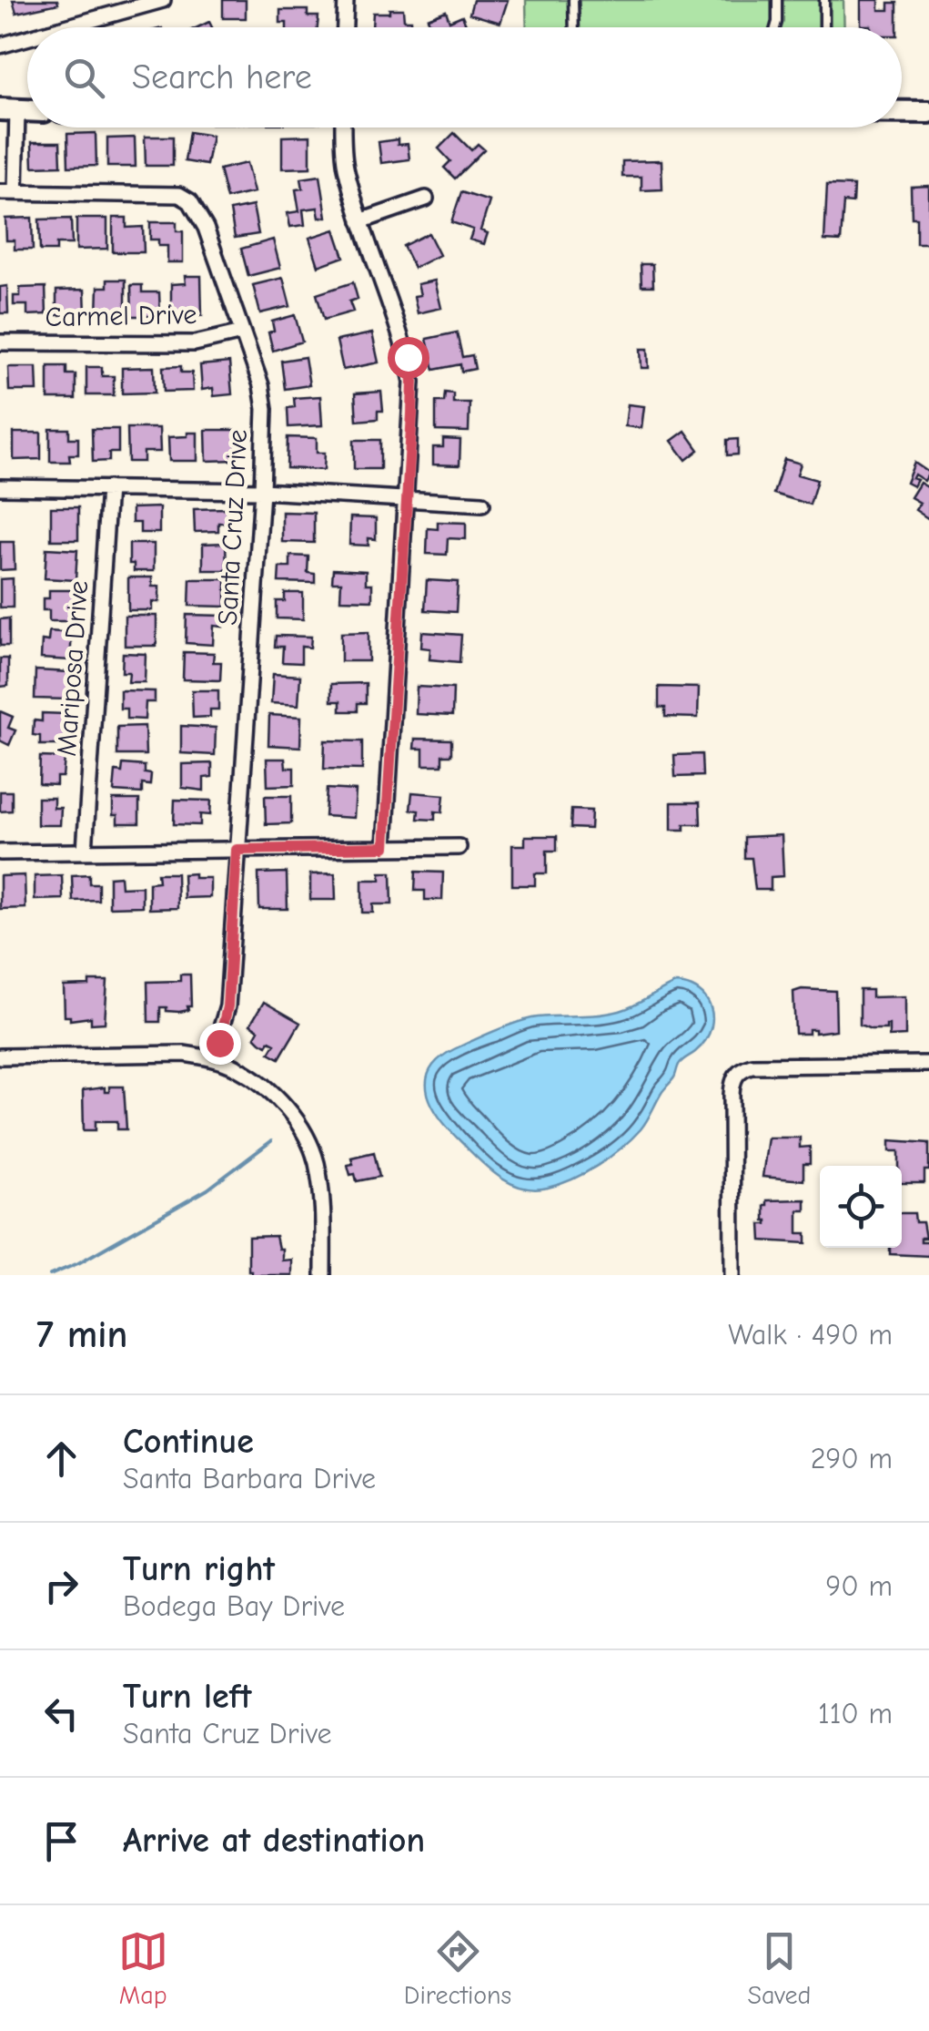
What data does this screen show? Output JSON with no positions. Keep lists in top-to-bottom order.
{
  "streets": {
    "street": ["Carmel Drive", "Santa Cruz Drive", "Mariposa Drive"]
  },
  "crossings": [
    ["Carmel Drive", "Santa Cruz Drive"]
  ],
  "page": {
    "search": "Search here",
    "heading": ["7 min", "Walk · 490 m"],
    "list": [
      ["Continue", "Santa Barbara Drive", "290 m"],
      ["Turn right", "Bodega Bay Drive", "90 m"],
      ["Turn left", "Santa Cruz Drive", "110 m"],
      "Arrive at destination"
    ],
    "nav": ["Map", "Directions", "Saved"]
  }
}
